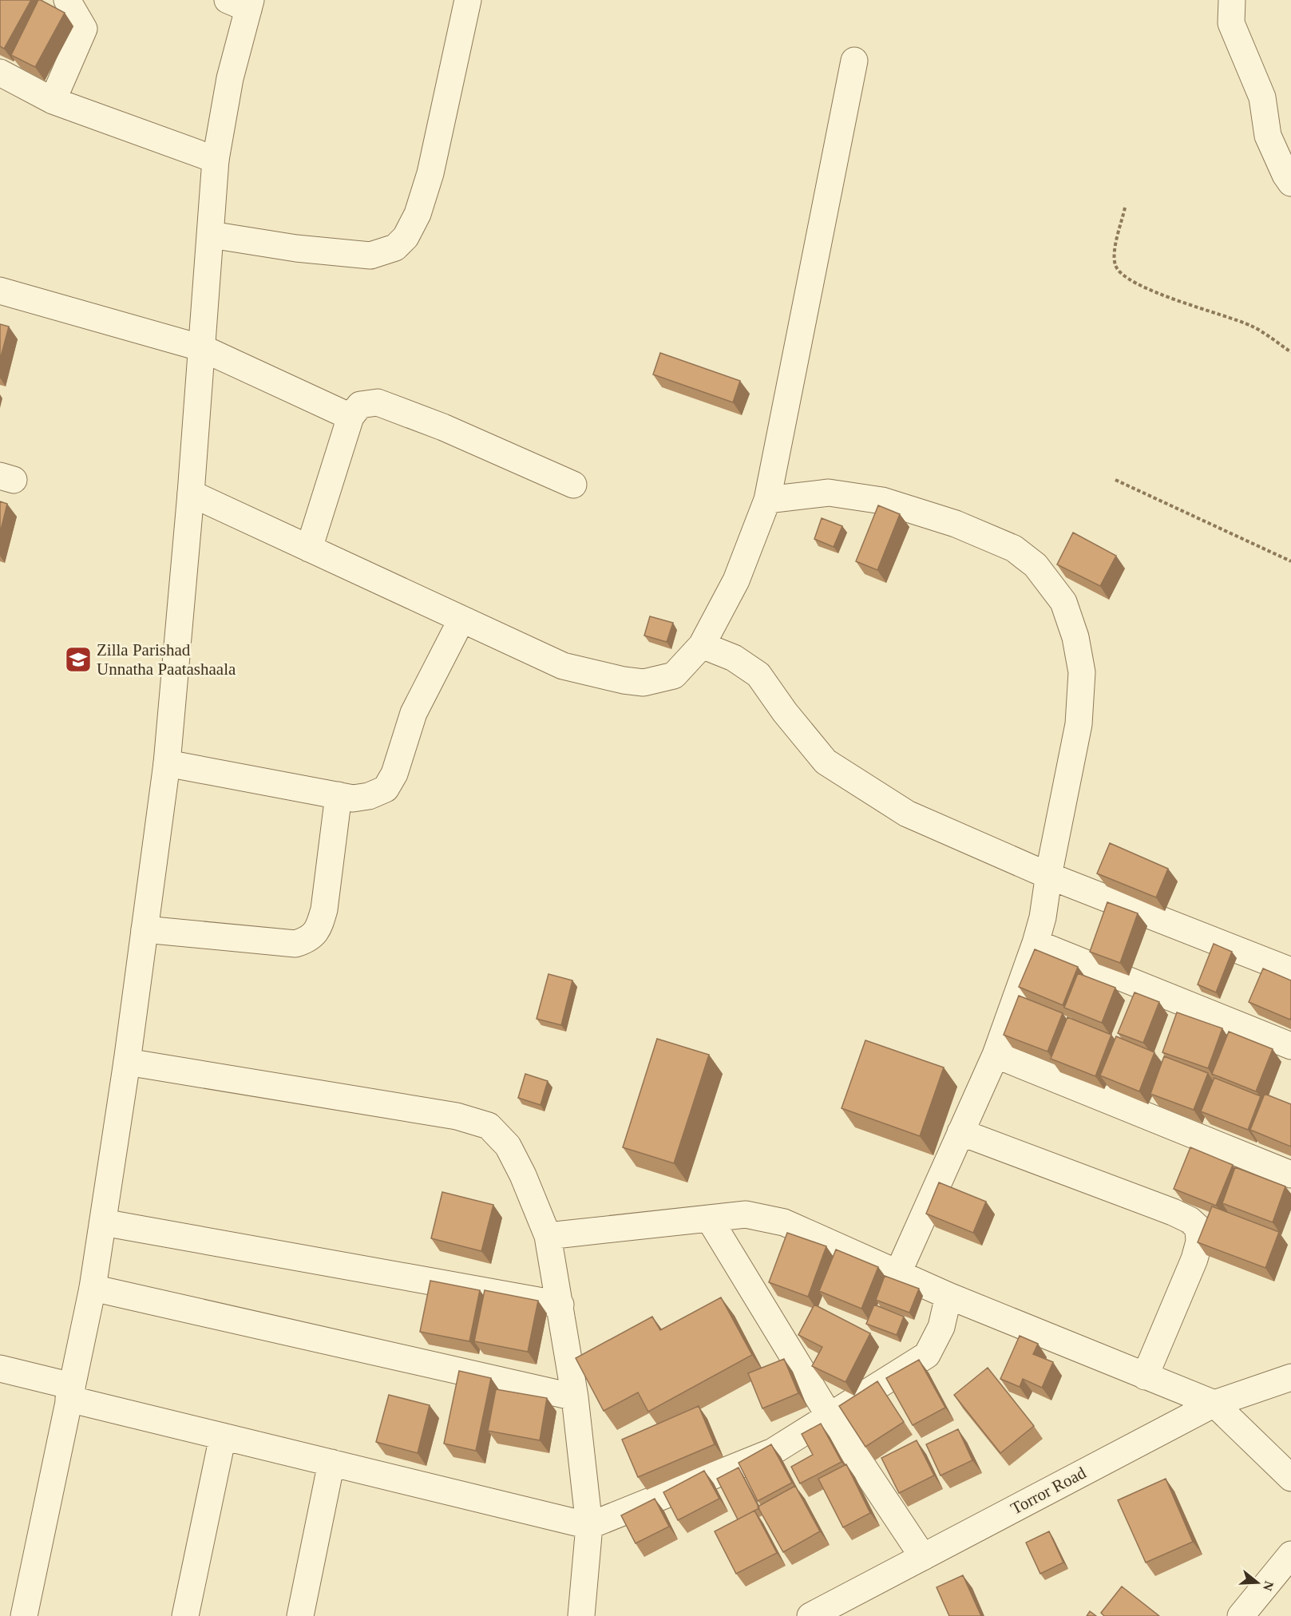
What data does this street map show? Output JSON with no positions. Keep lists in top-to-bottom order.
{
  "streets": {
    "street": ["Torror Road"]
  },
  "places": {
    "school or university": ["Zilla Parishad Unnatha Paatashaala"]
  },
  "north": "right"
}
